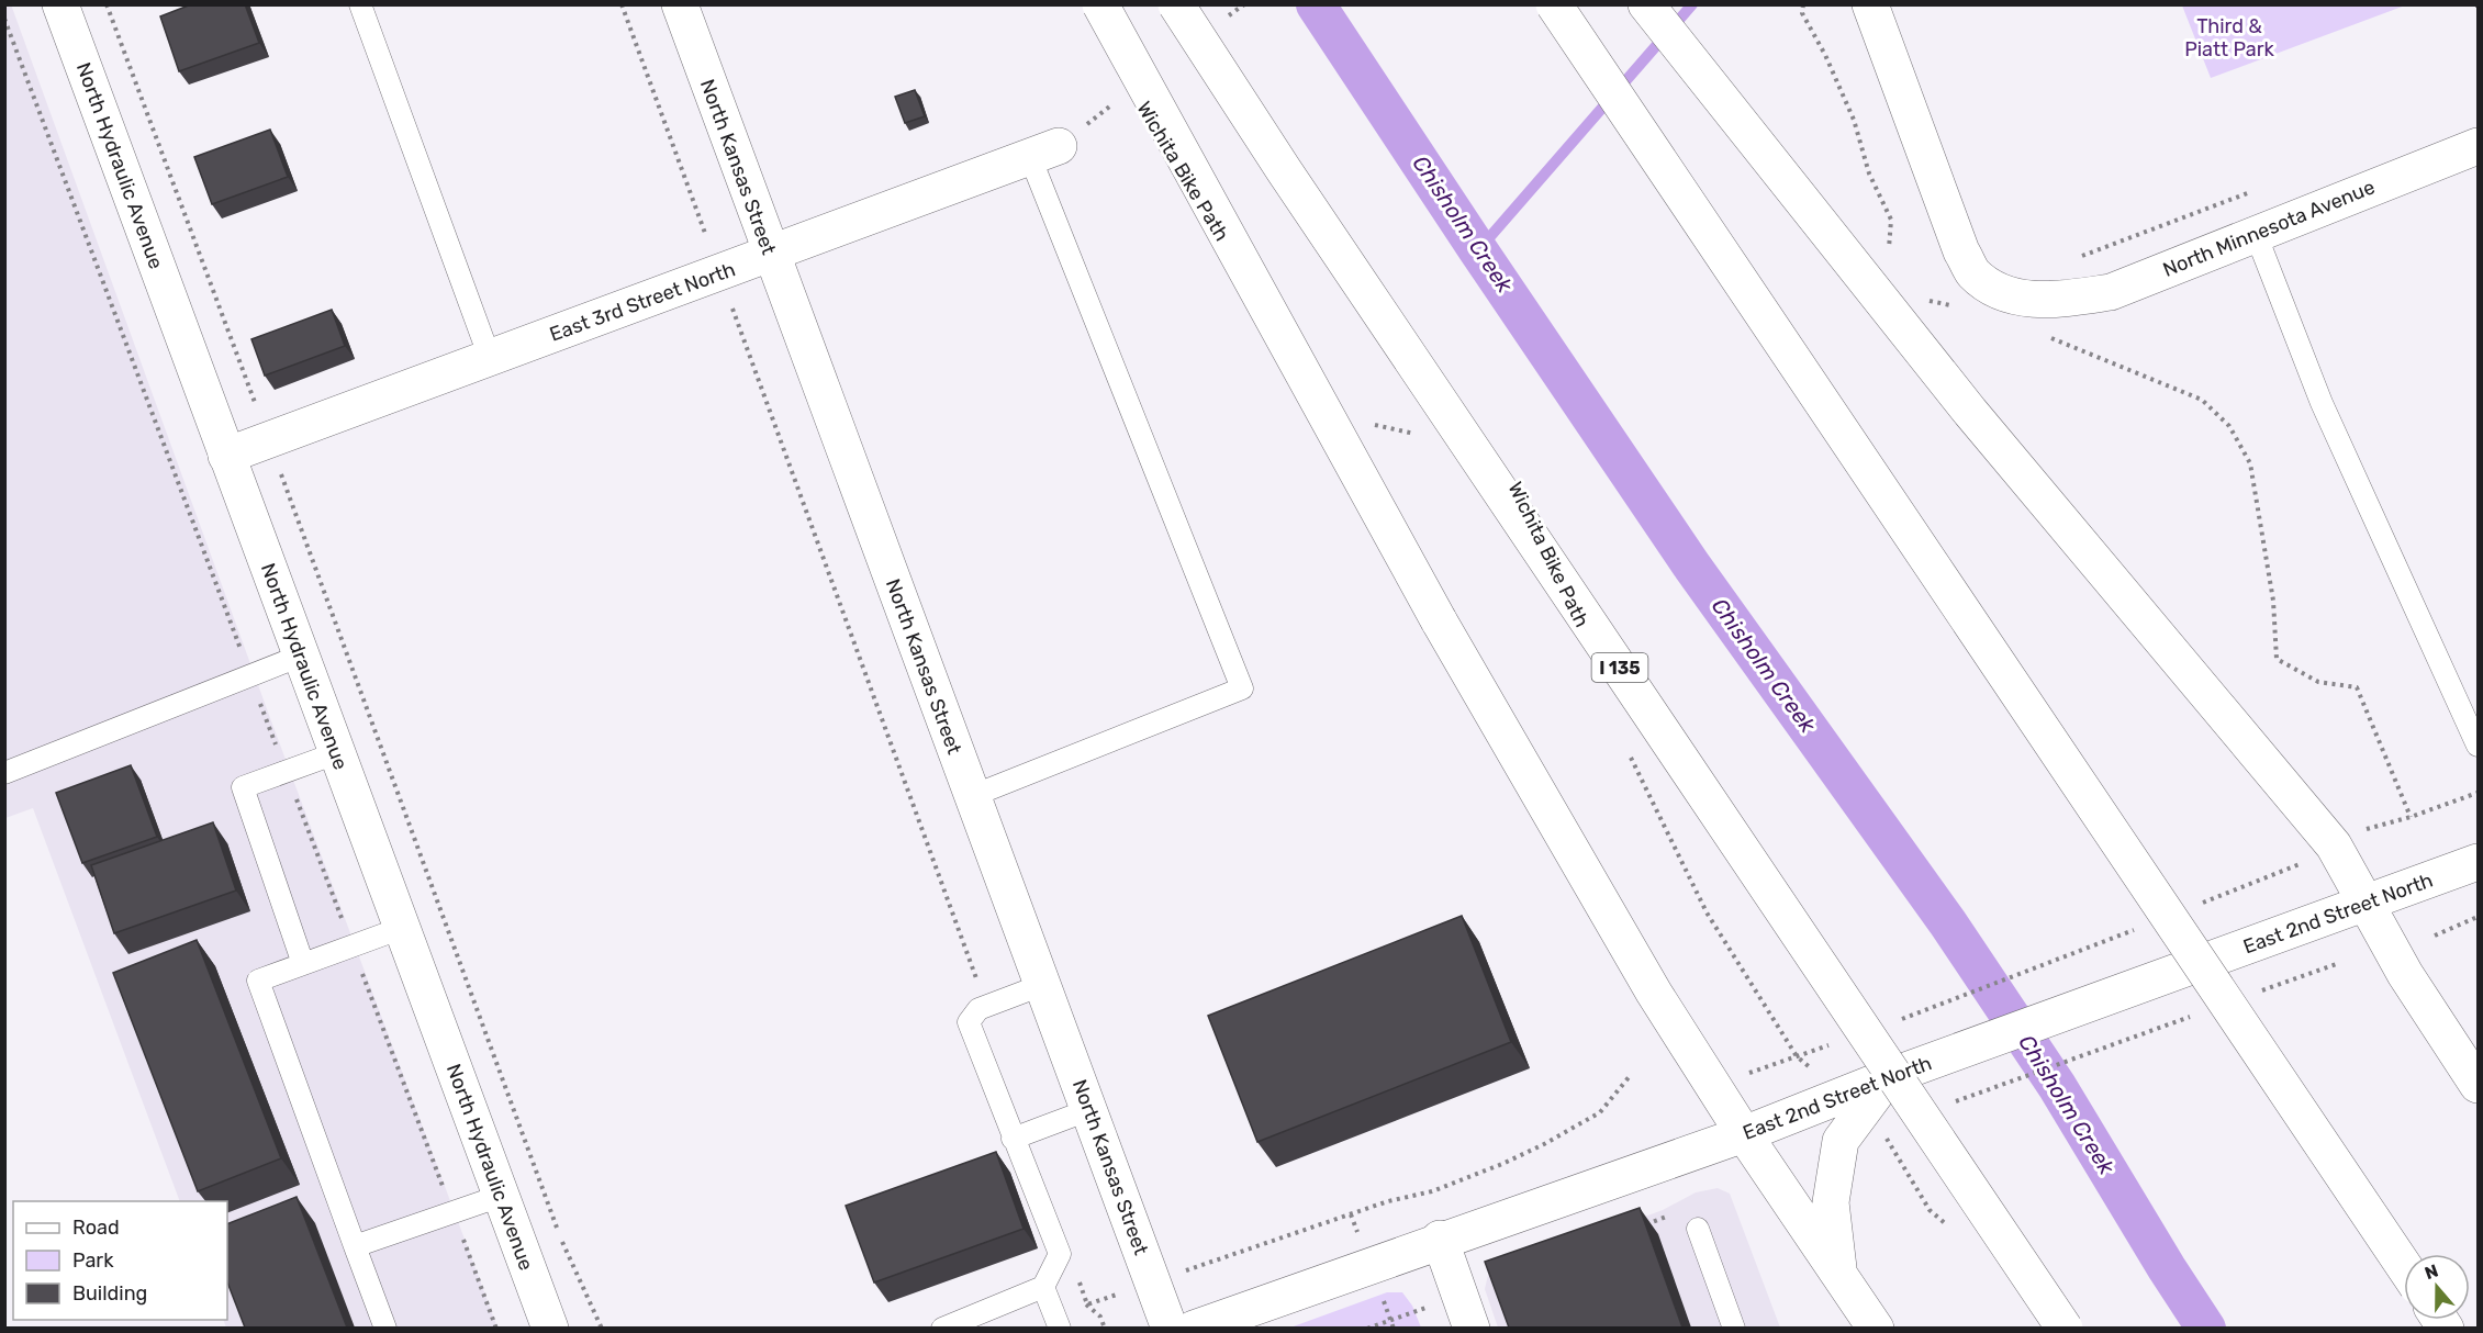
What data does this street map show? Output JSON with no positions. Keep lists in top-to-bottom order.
{
  "streets": {
    "main road": [
      "North Hydraulic Avenue",
      "North Kansas Street",
      "North Minnesota Avenue",
      "East 3rd Street North",
      "I 135",
      "East 2nd Street North"
    ]
  },
  "crossings": [
    ["North Hydraulic Avenue", "East 3rd Street North"],
    ["North Kansas Street", "East 3rd Street North"]
  ],
  "water": ["Chisholm Creek"],
  "parks": ["Third & Piatt Park"],
  "legend": ["Road", "Park", "Building"],
  "north": "top"
}
